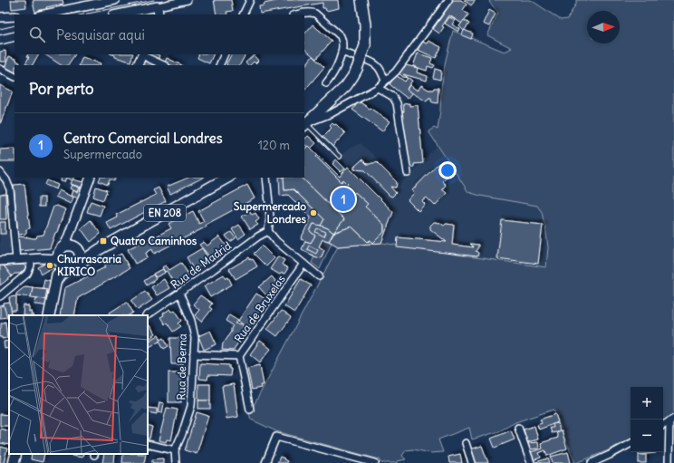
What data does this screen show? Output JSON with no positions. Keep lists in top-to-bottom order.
{
  "streets": {
    "main road": ["EN 208"],
    "street": ["Rua de Madrid", "Rua de Bruxelas", "Rua de Berna"]
  },
  "crossings": [
    ["Rua de Madrid", "Rua de Berna"]
  ],
  "places": {
    "other": ["Supermercado Londres", "Churrascaria KIRICO"],
    "transit": ["Quatro Caminhos"]
  },
  "north": "right",
  "page": {
    "search": "Pesquisar aqui",
    "heading": "Por perto",
    "list": [
      {
        "mark": "1",
        "name": "Centro Comercial Londres",
        "note": "Supermercado",
        "value": "120 m"
      }
    ],
    "pins": "1",
    "map_buttons": ["+", "−"]
  }
}
